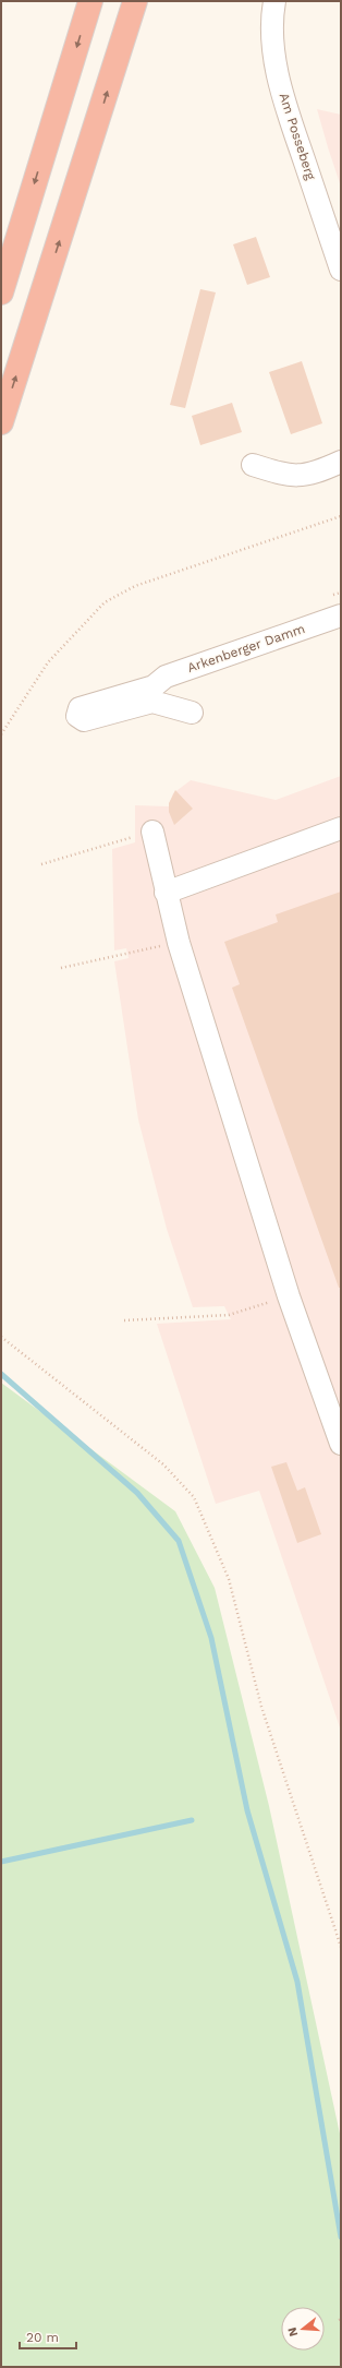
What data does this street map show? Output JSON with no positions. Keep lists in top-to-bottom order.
{
  "streets": {
    "street": ["Am Posseberg", "Arkenberger Damm"]
  },
  "scale_bar": "20 m",
  "north": "left"
}
